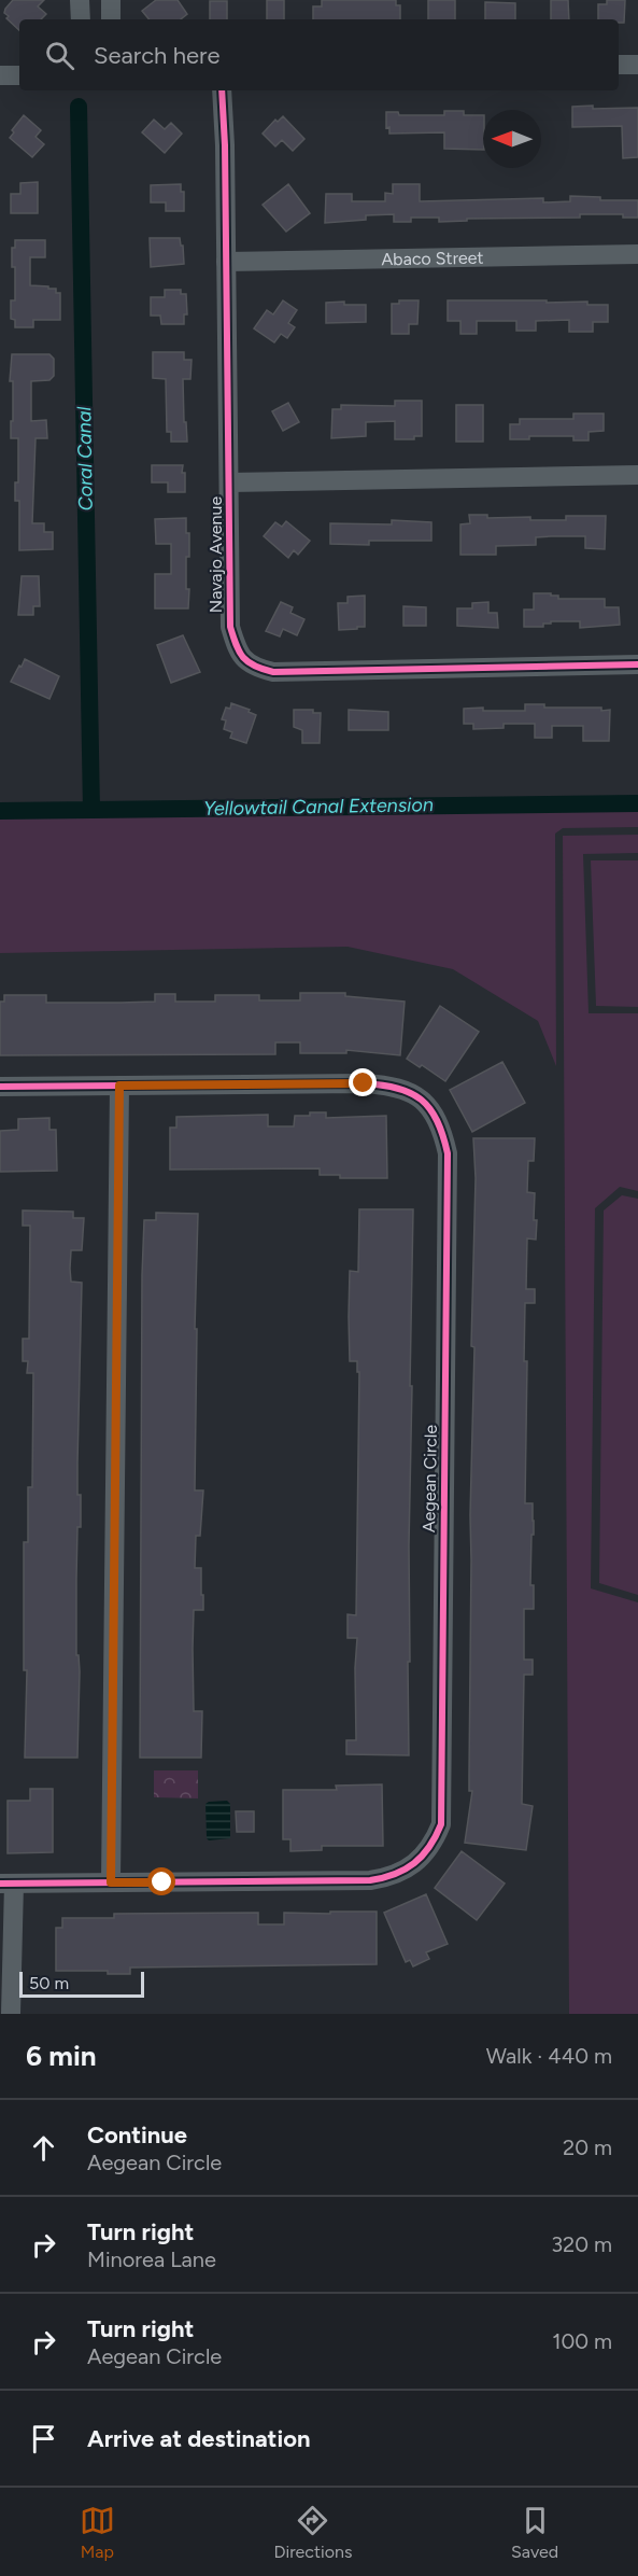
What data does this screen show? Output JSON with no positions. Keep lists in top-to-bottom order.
{
  "streets": {
    "street": ["Abaco Street", "Navajo Avenue", "Aegean Circle"]
  },
  "crossings": [
    ["Abaco Street", "Navajo Avenue"]
  ],
  "water": ["Coral Canal", "Yellowtail Canal Extension"],
  "scale_bar": "50 m",
  "north": "left",
  "page": {
    "search": "Search here",
    "scale": "50 m",
    "heading": ["6 min", "Walk · 440 m"],
    "list": [
      ["Continue", "Aegean Circle", "20 m"],
      ["Turn right", "Minorea Lane", "320 m"],
      ["Turn right", "Aegean Circle", "100 m"],
      "Arrive at destination"
    ],
    "nav": ["Map", "Directions", "Saved"]
  }
}
